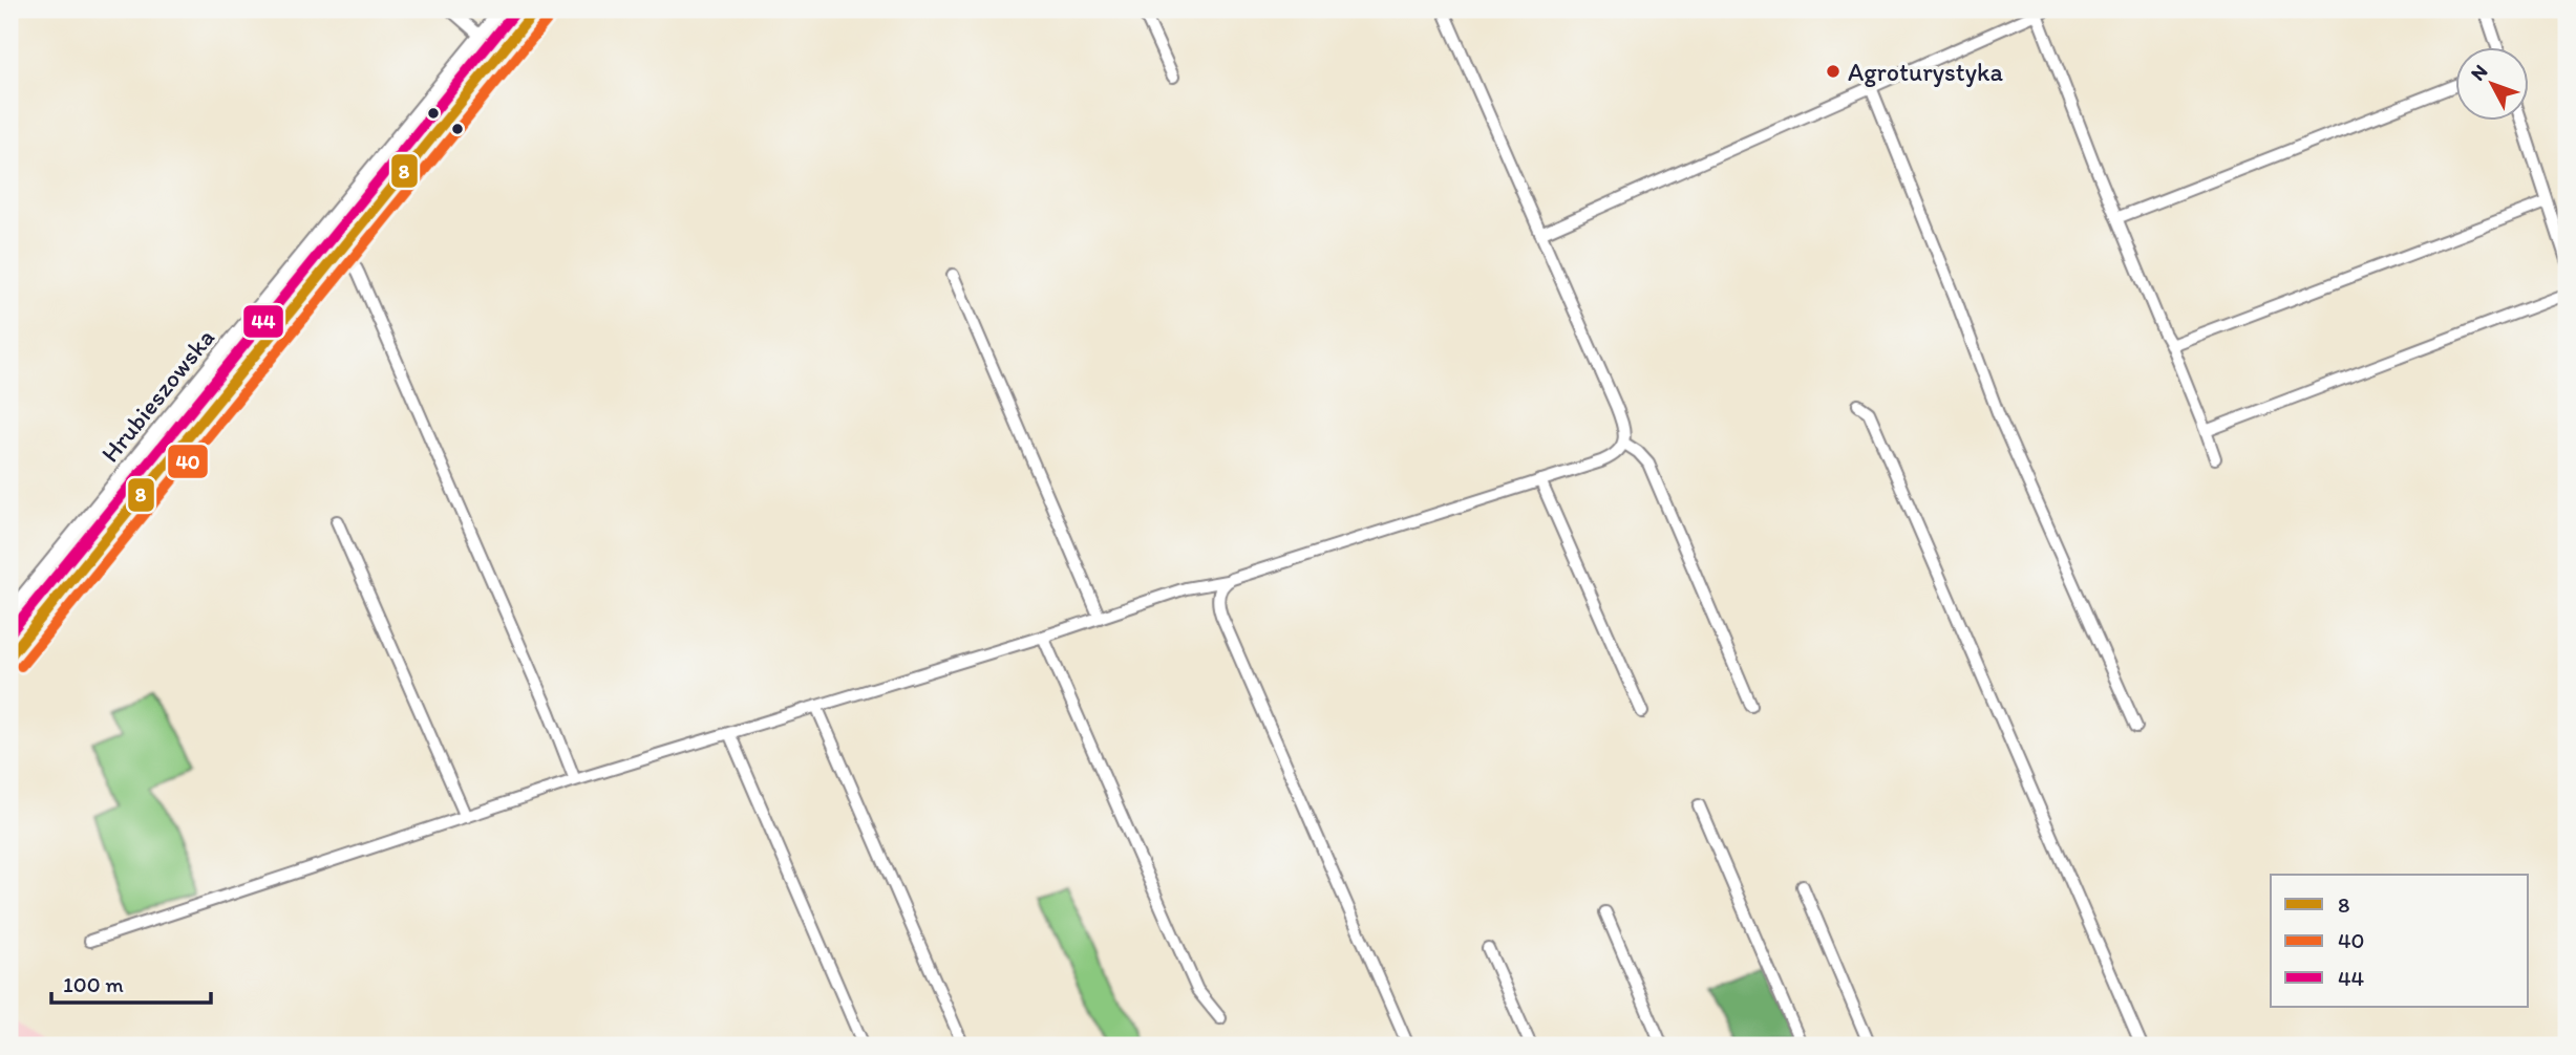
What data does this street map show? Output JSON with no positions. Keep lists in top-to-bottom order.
{
  "streets": {
    "main road": ["Hrubieszowska"]
  },
  "places": ["Agroturystyka"],
  "lines": ["transit line 8", "transit line 44", "transit line 40"],
  "legend": ["8", "40", "44"],
  "scale_bar": "100 m",
  "north": "top left"
}
